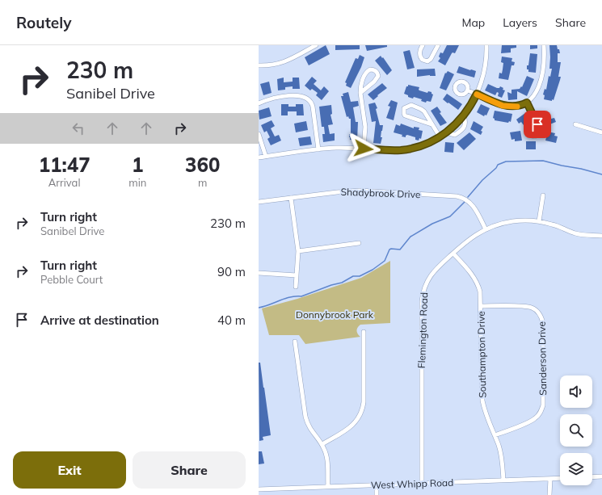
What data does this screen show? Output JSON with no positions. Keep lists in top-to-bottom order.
{
  "streets": {
    "street": [
      "Shadybrook Drive",
      "Flemington Road",
      "Southampton Drive",
      "Sanderson Drive",
      "West Whipp Road"
    ]
  },
  "crossings": [
    ["Shadybrook Drive", "Flemington Road"],
    ["Flemington Road", "Southampton Drive"],
    ["Flemington Road", "West Whipp Road"],
    ["Southampton Drive", "Sanderson Drive"],
    ["Southampton Drive", "West Whipp Road"]
  ],
  "parks": ["Donnybrook Park"],
  "page": {
    "header": "Routely",
    "nav": ["Map", "Layers", "Share"],
    "turn": ["230 m", "Sanibel Drive"],
    "eta": [
      "11:47",
      "Arrival",
      "1",
      "min",
      "360",
      "m"
    ],
    "list": [
      {
        "name": "Turn right",
        "note": "Sanibel Drive",
        "value": "230 m"
      },
      {
        "name": "Turn right",
        "note": "Pebble Court",
        "value": "90 m"
      },
      {
        "name": "Arrive at destination",
        "value": "40 m"
      }
    ],
    "buttons": ["Exit", "Share"]
  }
}
